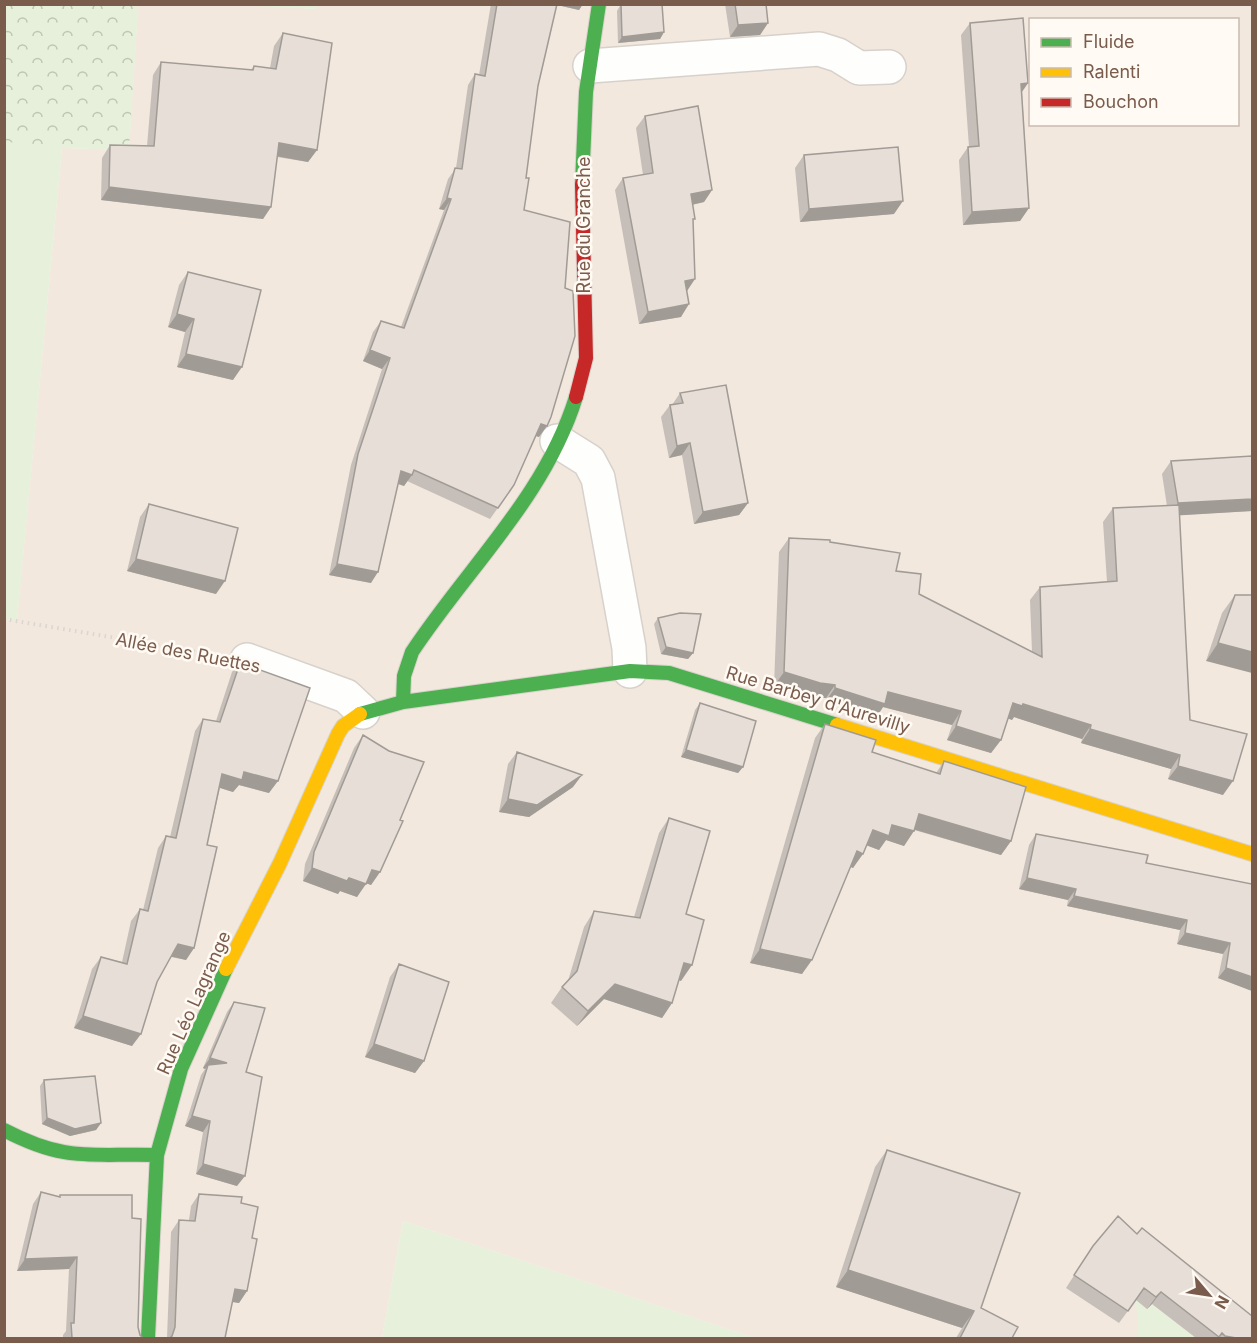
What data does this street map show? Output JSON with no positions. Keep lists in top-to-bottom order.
{
  "streets": {
    "street": [
      "Rue du Granche",
      "Allée des Ruettes",
      "Rue Barbey d'Aurevilly",
      "Rue Léo Lagrange"
    ]
  },
  "crossings": [
    ["Rue du Granche", "Rue Barbey d'Aurevilly"],
    ["Allée des Ruettes", "Rue Barbey d'Aurevilly"],
    ["Allée des Ruettes", "Rue Léo Lagrange"],
    ["Rue Barbey d'Aurevilly", "Rue Léo Lagrange"]
  ],
  "legend": ["Fluide", "Ralenti", "Bouchon"],
  "north": "bottom right"
}
